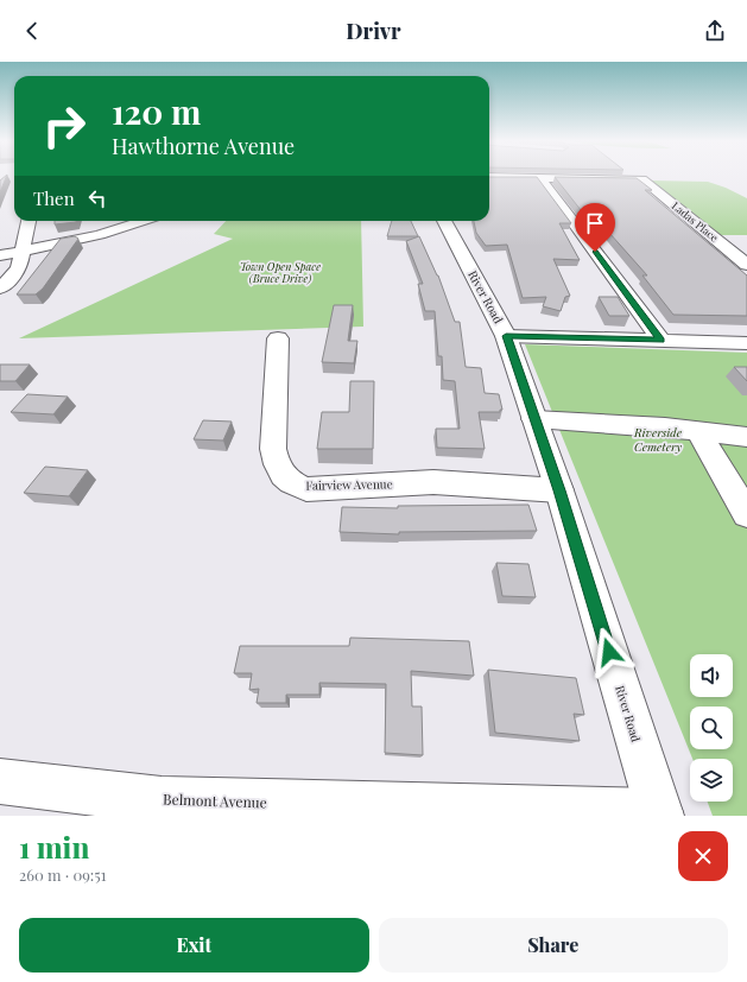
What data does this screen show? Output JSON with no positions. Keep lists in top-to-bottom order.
{
  "streets": {
    "street": [
      "Ladas Place",
      "River Road",
      "Fairview Avenue",
      "Belmont Avenue"
    ]
  },
  "crossings": [
    ["River Road", "Fairview Avenue"],
    ["River Road", "Belmont Avenue"]
  ],
  "parks": ["Town Open Space (Bruce Drive)", "Riverside Cemetery"],
  "page": {
    "header": "Drivr",
    "turn": ["120 m", "Hawthorne Avenue"],
    "then": "Then",
    "heading": ["1 min", "260 m · 09:51"],
    "buttons": ["Exit", "Share"]
  }
}
